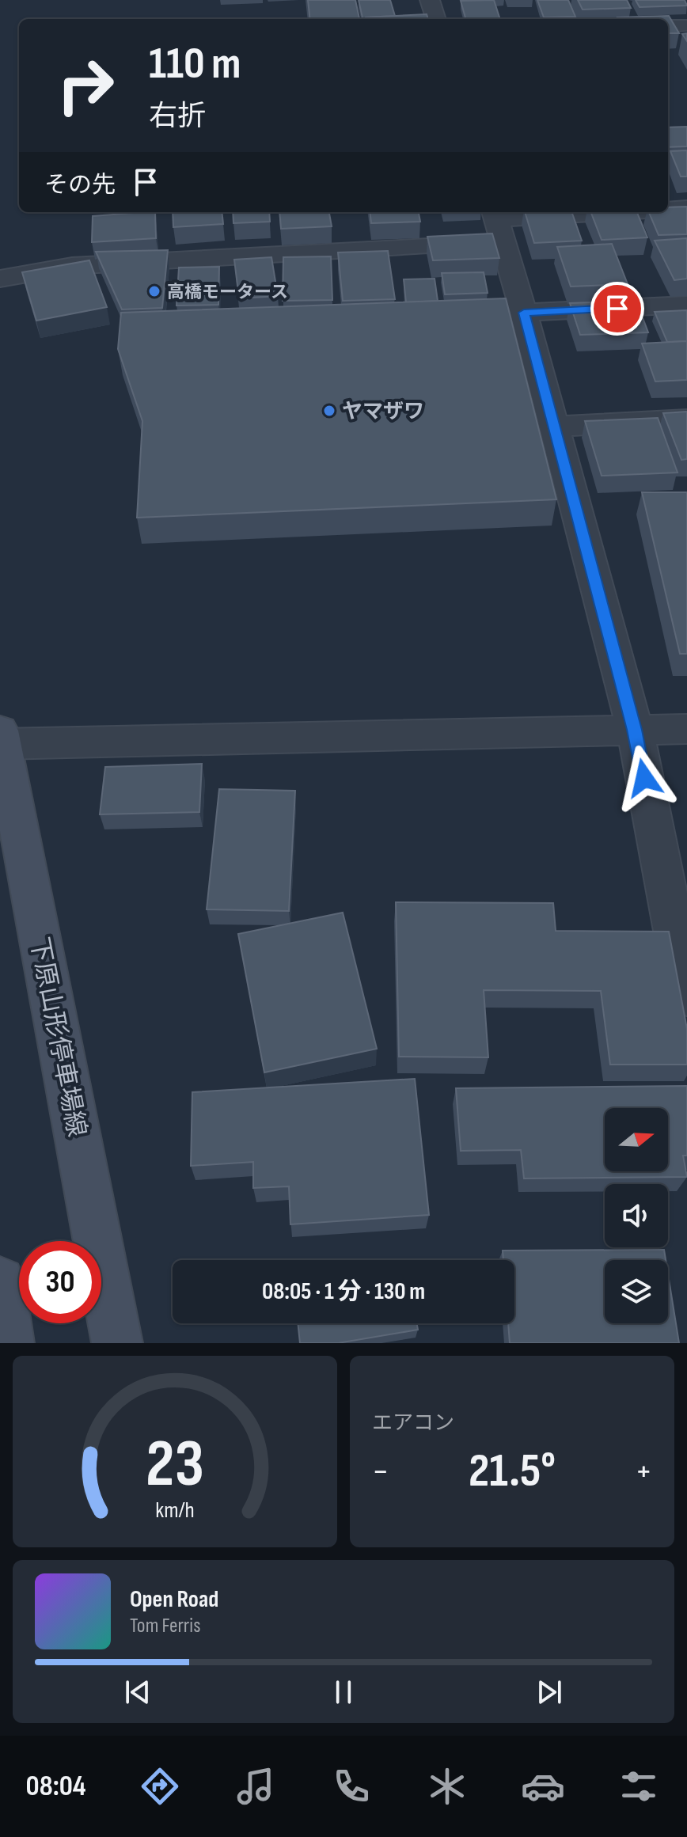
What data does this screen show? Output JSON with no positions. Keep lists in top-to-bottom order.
{
  "streets": {
    "main road": ["下原山形停車場線"]
  },
  "places": ["高橋モータース", "ヤマザワ"],
  "north": "right",
  "page": {
    "turn": ["110 m", "右折"],
    "then": "その先",
    "limit": "30",
    "trip": "08:05 · 1 分 · 130 m",
    "tile": "エアコン",
    "heat": ["−", "21.5°", "+"],
    "song": ["Open Road", "Tom Ferris"],
    "tabs": "08:04",
    "gauge": ["23", "km/h"]
  }
}
